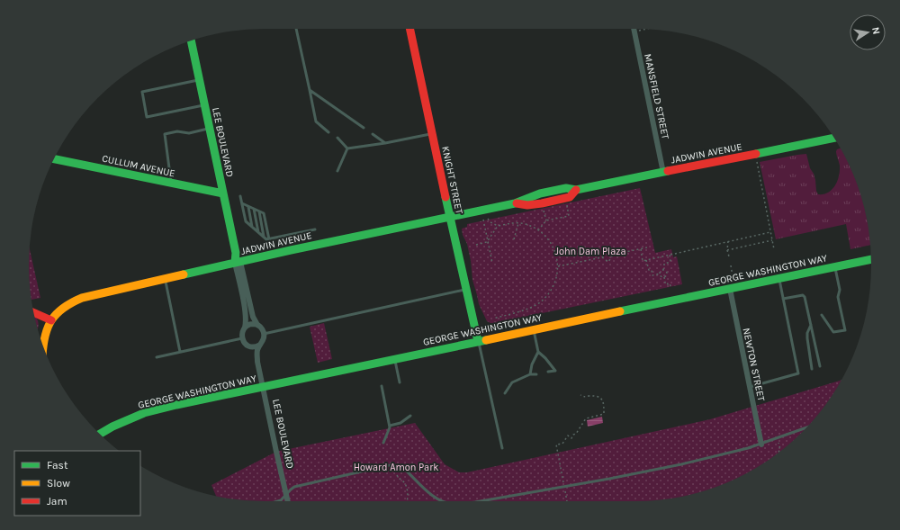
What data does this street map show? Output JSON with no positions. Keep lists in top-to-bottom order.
{
  "streets": {
    "main road": [
      "LEE BOULEVARD",
      "JADWIN AVENUE",
      "CULLUM AVENUE",
      "KNIGHT STREET",
      "GEORGE WASHINGTON WAY"
    ],
    "street": ["MANSFIELD STREET", "NEWTON STREET"]
  },
  "crossings": [
    ["MANSFIELD STREET", "JADWIN AVENUE"],
    ["LEE BOULEVARD", "JADWIN AVENUE"],
    ["LEE BOULEVARD", "CULLUM AVENUE"],
    ["LEE BOULEVARD", "GEORGE WASHINGTON WAY"],
    ["JADWIN AVENUE", "KNIGHT STREET"],
    ["KNIGHT STREET", "GEORGE WASHINGTON WAY"],
    ["GEORGE WASHINGTON WAY", "NEWTON STREET"]
  ],
  "parks": ["John Dam Plaza", "Howard Amon Park"],
  "legend": ["Fast", "Slow", "Jam"],
  "north": "right"
}
